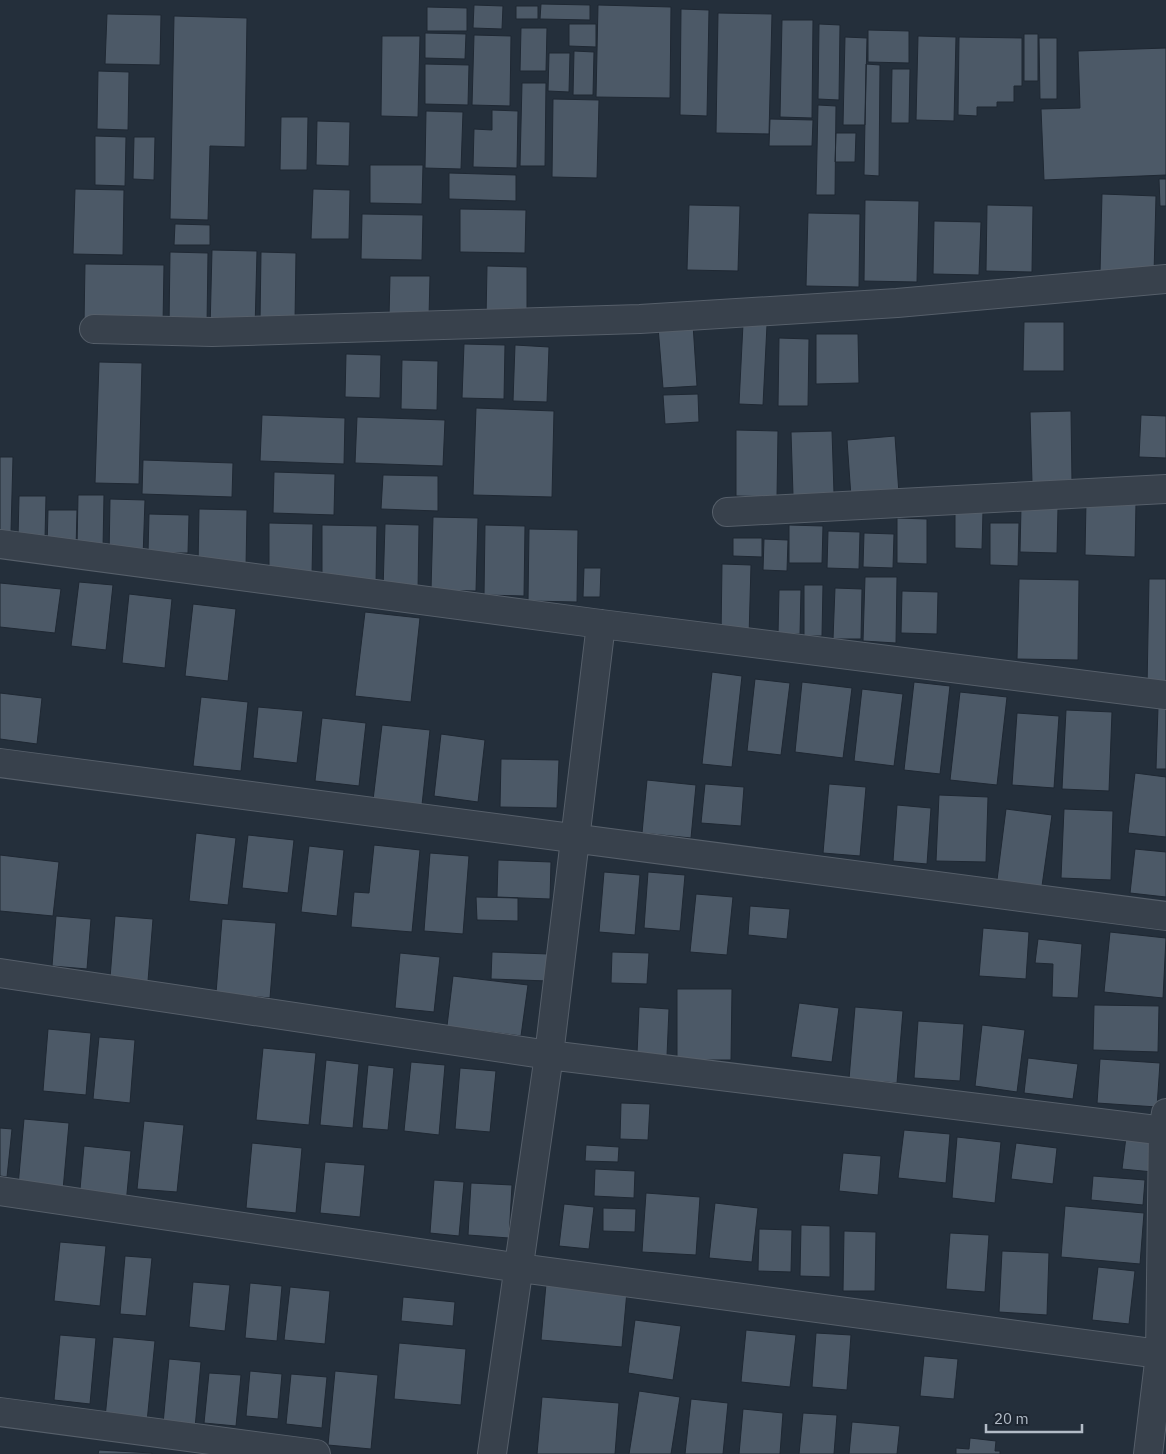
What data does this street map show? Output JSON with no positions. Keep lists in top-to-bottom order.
{
  "scale_bar": "20 m"
}
